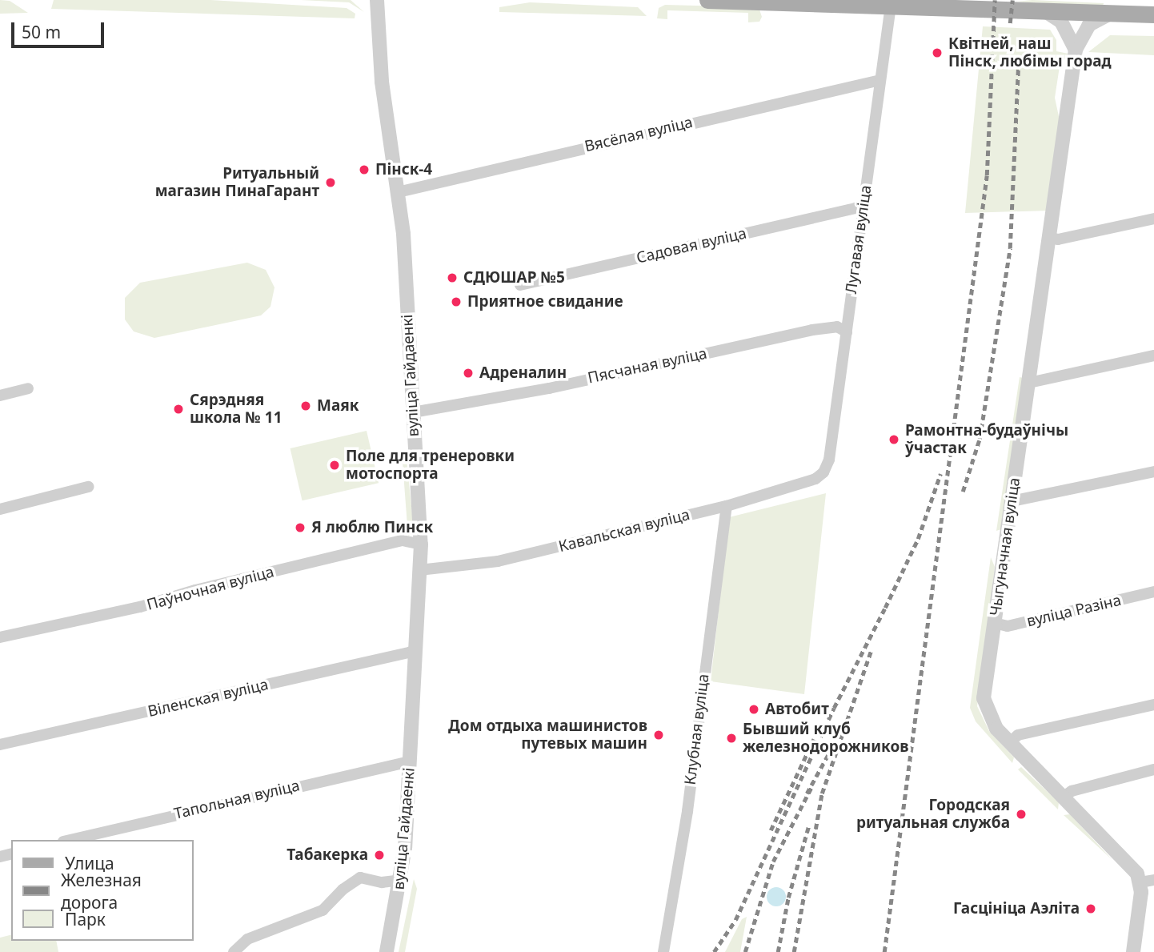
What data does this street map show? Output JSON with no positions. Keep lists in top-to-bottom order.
{
  "streets": {
    "street": [
      "Вясёлая вуліца",
      "Лугавая вуліца",
      "Садовая вуліца",
      "Пясчаная вуліца",
      "вуліца Гайдаенкі",
      "Кавальская вуліца",
      "Чыгуначная вуліца",
      "Паўночная вуліца",
      "вуліца Разіна",
      "Віленская вуліца",
      "Клубная вуліца",
      "Тапольная вуліца"
    ]
  },
  "crossings": [
    ["Вясёлая вуліца", "Лугавая вуліца"],
    ["Вясёлая вуліца", "вуліца Гайдаенкі"],
    ["Лугавая вуліца", "Садовая вуліца"],
    ["Лугавая вуліца", "Пясчаная вуліца"],
    ["Лугавая вуліца", "Кавальская вуліца"],
    ["Пясчаная вуліца", "вуліца Гайдаенкі"],
    ["вуліца Гайдаенкі", "Кавальская вуліца"],
    ["вуліца Гайдаенкі", "Паўночная вуліца"],
    ["вуліца Гайдаенкі", "Віленская вуліца"],
    ["вуліца Гайдаенкі", "Тапольная вуліца"],
    ["Кавальская вуліца", "Клубная вуліца"],
    ["Чыгуначная вуліца", "вуліца Разіна"]
  ],
  "places": [
    "Квітней, наш Пінск, любімы горад",
    "Пінск-4",
    "Ритуальный магазин ПинаГарант",
    "СДЮШАР №5",
    "Приятное свидание",
    "Адреналин",
    "Маяк",
    "Сярэдняя школа № 11",
    "Рамонтна-будаўнічы ўчастак",
    "Поле для тренеровки мотоспорта",
    "Я люблю Пинск",
    "Автобит",
    "Дом отдыха машинистов путевых машин",
    "Бывший клуб железнодорожников",
    "Городская ритуальная служба",
    "Табакерка",
    "Гасцініца Аэліта"
  ],
  "legend": ["Улица", "Железная дорога", "Парк"],
  "scale_bar": "50 m"
}
